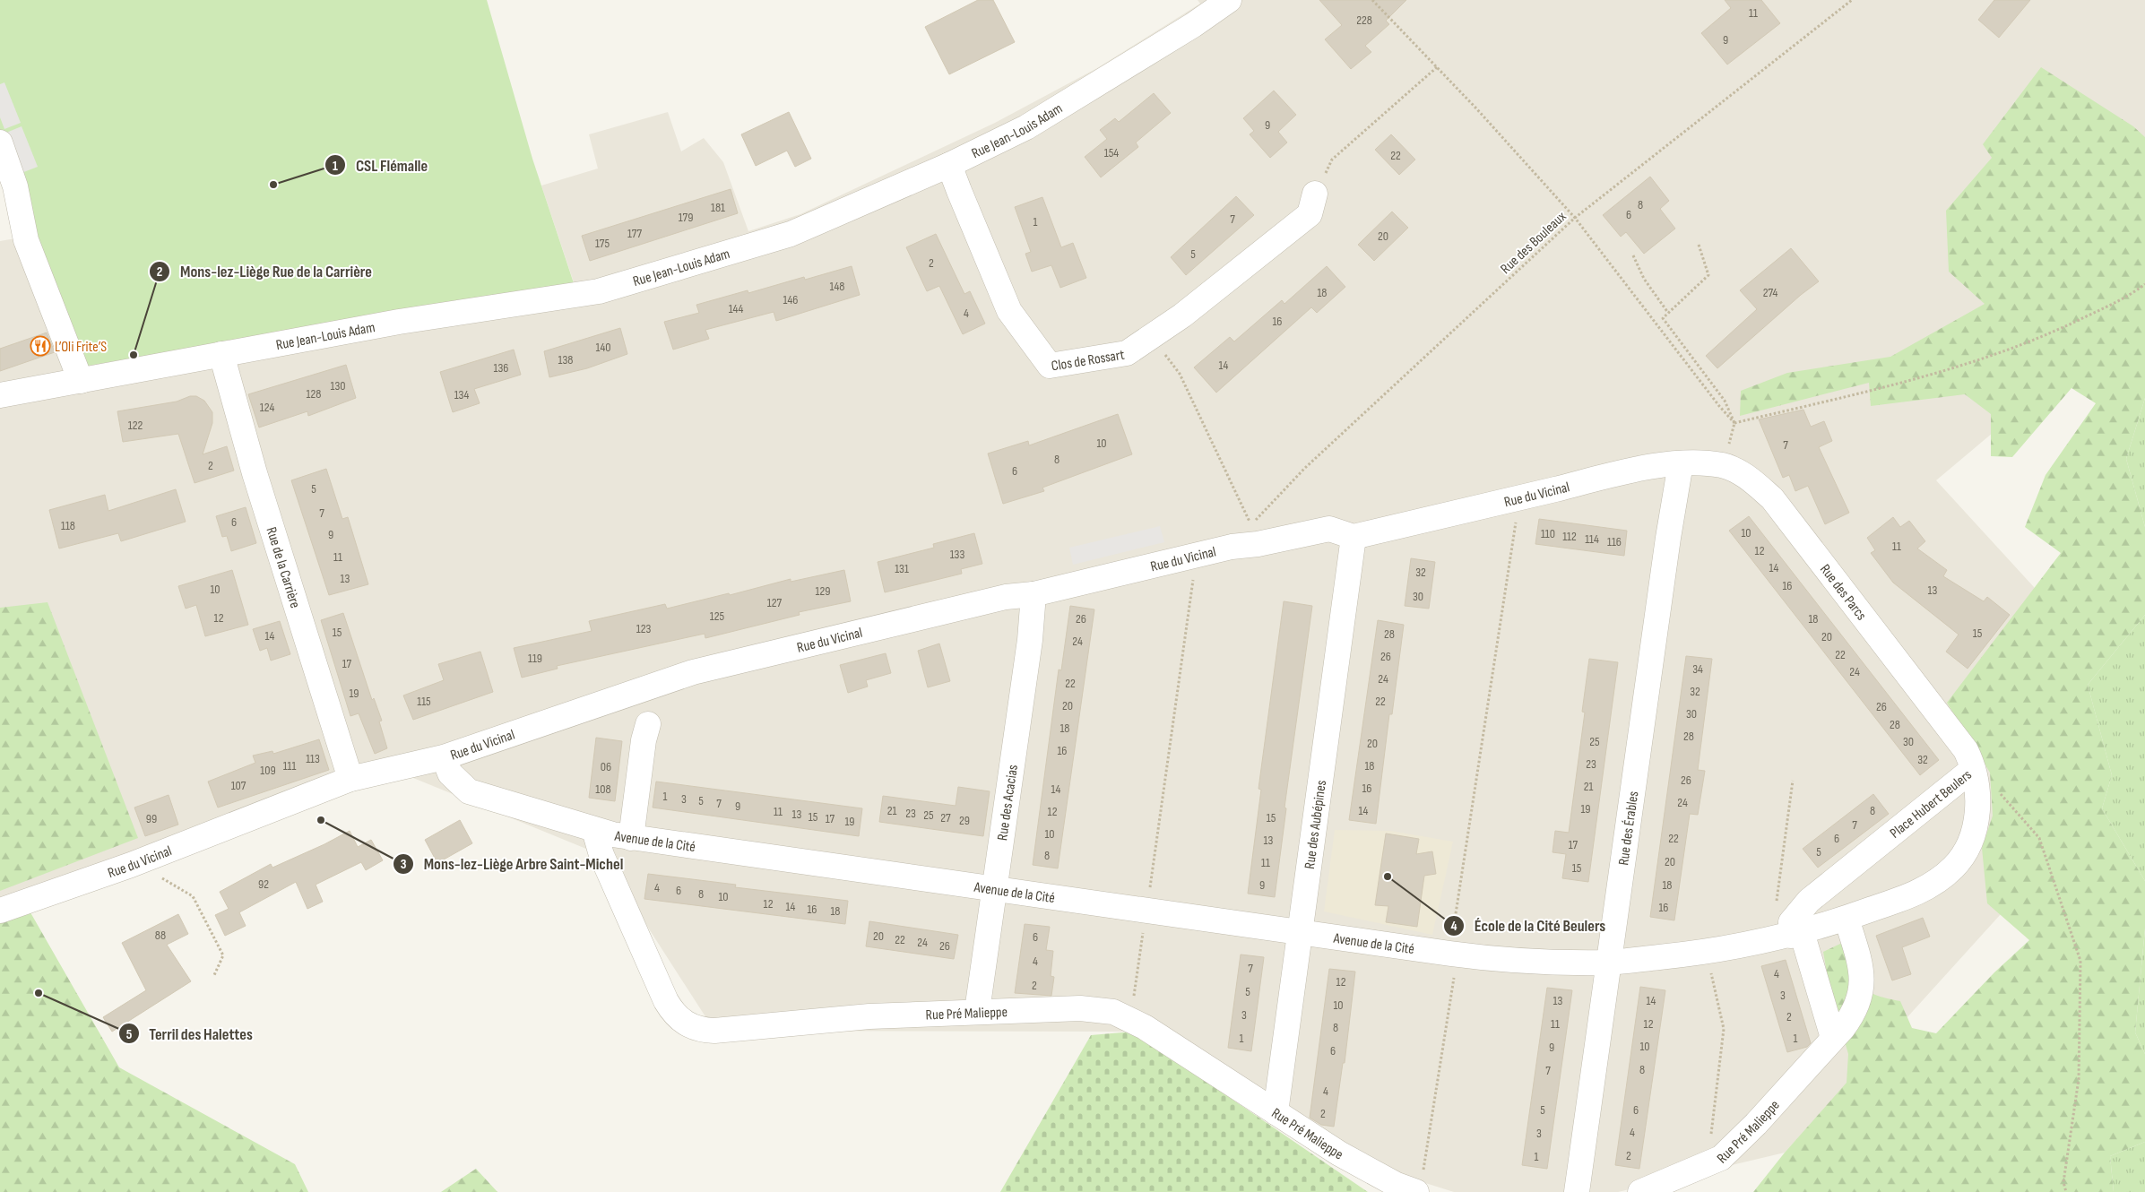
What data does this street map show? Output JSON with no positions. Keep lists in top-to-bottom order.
{
  "streets": {
    "street": [
      "Rue Jean-Louis Adam",
      "Clos de Rossart",
      "Rue du Vicinal",
      "Rue de la Carrière",
      "Rue des Parcs",
      "Rue des Acacias",
      "Place Hubert Beulers",
      "Rue des Aubépines",
      "Rue des Érables",
      "Avenue de la Cité",
      "Rue Pré Malieppe"
    ],
    "path": ["Rue des Bouleaux"]
  },
  "crossings": [
    ["Rue Jean-Louis Adam", "Clos de Rossart"],
    ["Rue Jean-Louis Adam", "Rue de la Carrière"],
    ["Rue des Bouleaux", "Clos de Rossart"],
    ["Rue du Vicinal", "Rue de la Carrière"],
    ["Rue du Vicinal", "Rue des Parcs"],
    ["Rue du Vicinal", "Rue des Acacias"],
    ["Rue du Vicinal", "Rue des Aubépines"],
    ["Rue du Vicinal", "Rue des Érables"],
    ["Rue du Vicinal", "Avenue de la Cité"],
    ["Rue des Parcs", "Place Hubert Beulers"],
    ["Rue des Parcs", "Rue des Érables"],
    ["Rue des Acacias", "Avenue de la Cité"],
    ["Rue des Acacias", "Rue Pré Malieppe"],
    ["Place Hubert Beulers", "Rue des Érables"],
    ["Place Hubert Beulers", "Avenue de la Cité"],
    ["Rue des Aubépines", "Avenue de la Cité"],
    ["Rue des Aubépines", "Rue Pré Malieppe"],
    ["Rue des Érables", "Avenue de la Cité"],
    ["Avenue de la Cité", "Rue Pré Malieppe"]
  ],
  "places": {
    "other": [
      "CSL Flémalle",
      "Mons-lez-Liège Rue de la Carrière",
      "Mons-lez-Liège Arbre Saint-Michel",
      "École de la Cité Beulers",
      "Terril des Halettes"
    ],
    "restaurant": ["L’Oli Frite’S"]
  },
  "house_numbers": [
    "11",
    "228",
    "9",
    "9",
    "154",
    "22",
    "8",
    "181",
    "6",
    "179",
    "7",
    "1",
    "177",
    "20",
    "175",
    "5",
    "2",
    "148",
    "18",
    "274",
    "146",
    "144",
    "4",
    "16",
    "140",
    "138",
    "14",
    "136",
    "130",
    "128",
    "134",
    "124",
    "122",
    "10",
    "7",
    "8",
    "2",
    "6",
    "5",
    "7",
    "6",
    "118",
    "10",
    "110",
    "9",
    "112",
    "114",
    "116",
    "11",
    "12",
    "133",
    "11",
    "14",
    "131",
    "32",
    "13",
    "16",
    "10",
    "13",
    "129",
    "30",
    "127",
    "125",
    "12",
    "26",
    "18",
    "123",
    "15",
    "15",
    "28",
    "14",
    "20",
    "24",
    "22",
    "26",
    "119",
    "17",
    "34",
    "24",
    "24",
    "22",
    "32",
    "19",
    "115",
    "22",
    "20",
    "26",
    "30",
    "28",
    "18",
    "28",
    "25",
    "30",
    "20",
    "16",
    "113",
    "32",
    "23",
    "111",
    "18",
    "06",
    "109",
    "26",
    "107",
    "21",
    "16",
    "108",
    "14",
    "1",
    "3",
    "5",
    "24",
    "7",
    "9",
    "19",
    "21",
    "14",
    "8",
    "11",
    "12",
    "23",
    "13",
    "25",
    "15",
    "27",
    "15",
    "99",
    "17",
    "29",
    "19",
    "7",
    "10",
    "22",
    "6",
    "13",
    "17",
    "5",
    "8",
    "20",
    "11",
    "15",
    "92",
    "9",
    "18",
    "4",
    "6",
    "8",
    "10",
    "12",
    "14",
    "16",
    "16",
    "18",
    "88",
    "20",
    "6",
    "22",
    "24",
    "26",
    "4",
    "7",
    "4",
    "12",
    "2",
    "5",
    "3",
    "13",
    "14",
    "10",
    "3",
    "2",
    "11",
    "12",
    "8",
    "1",
    "1",
    "10",
    "9",
    "6",
    "8",
    "7",
    "4",
    "5",
    "6",
    "2",
    "4",
    "3",
    "2",
    "1"
  ]
}
